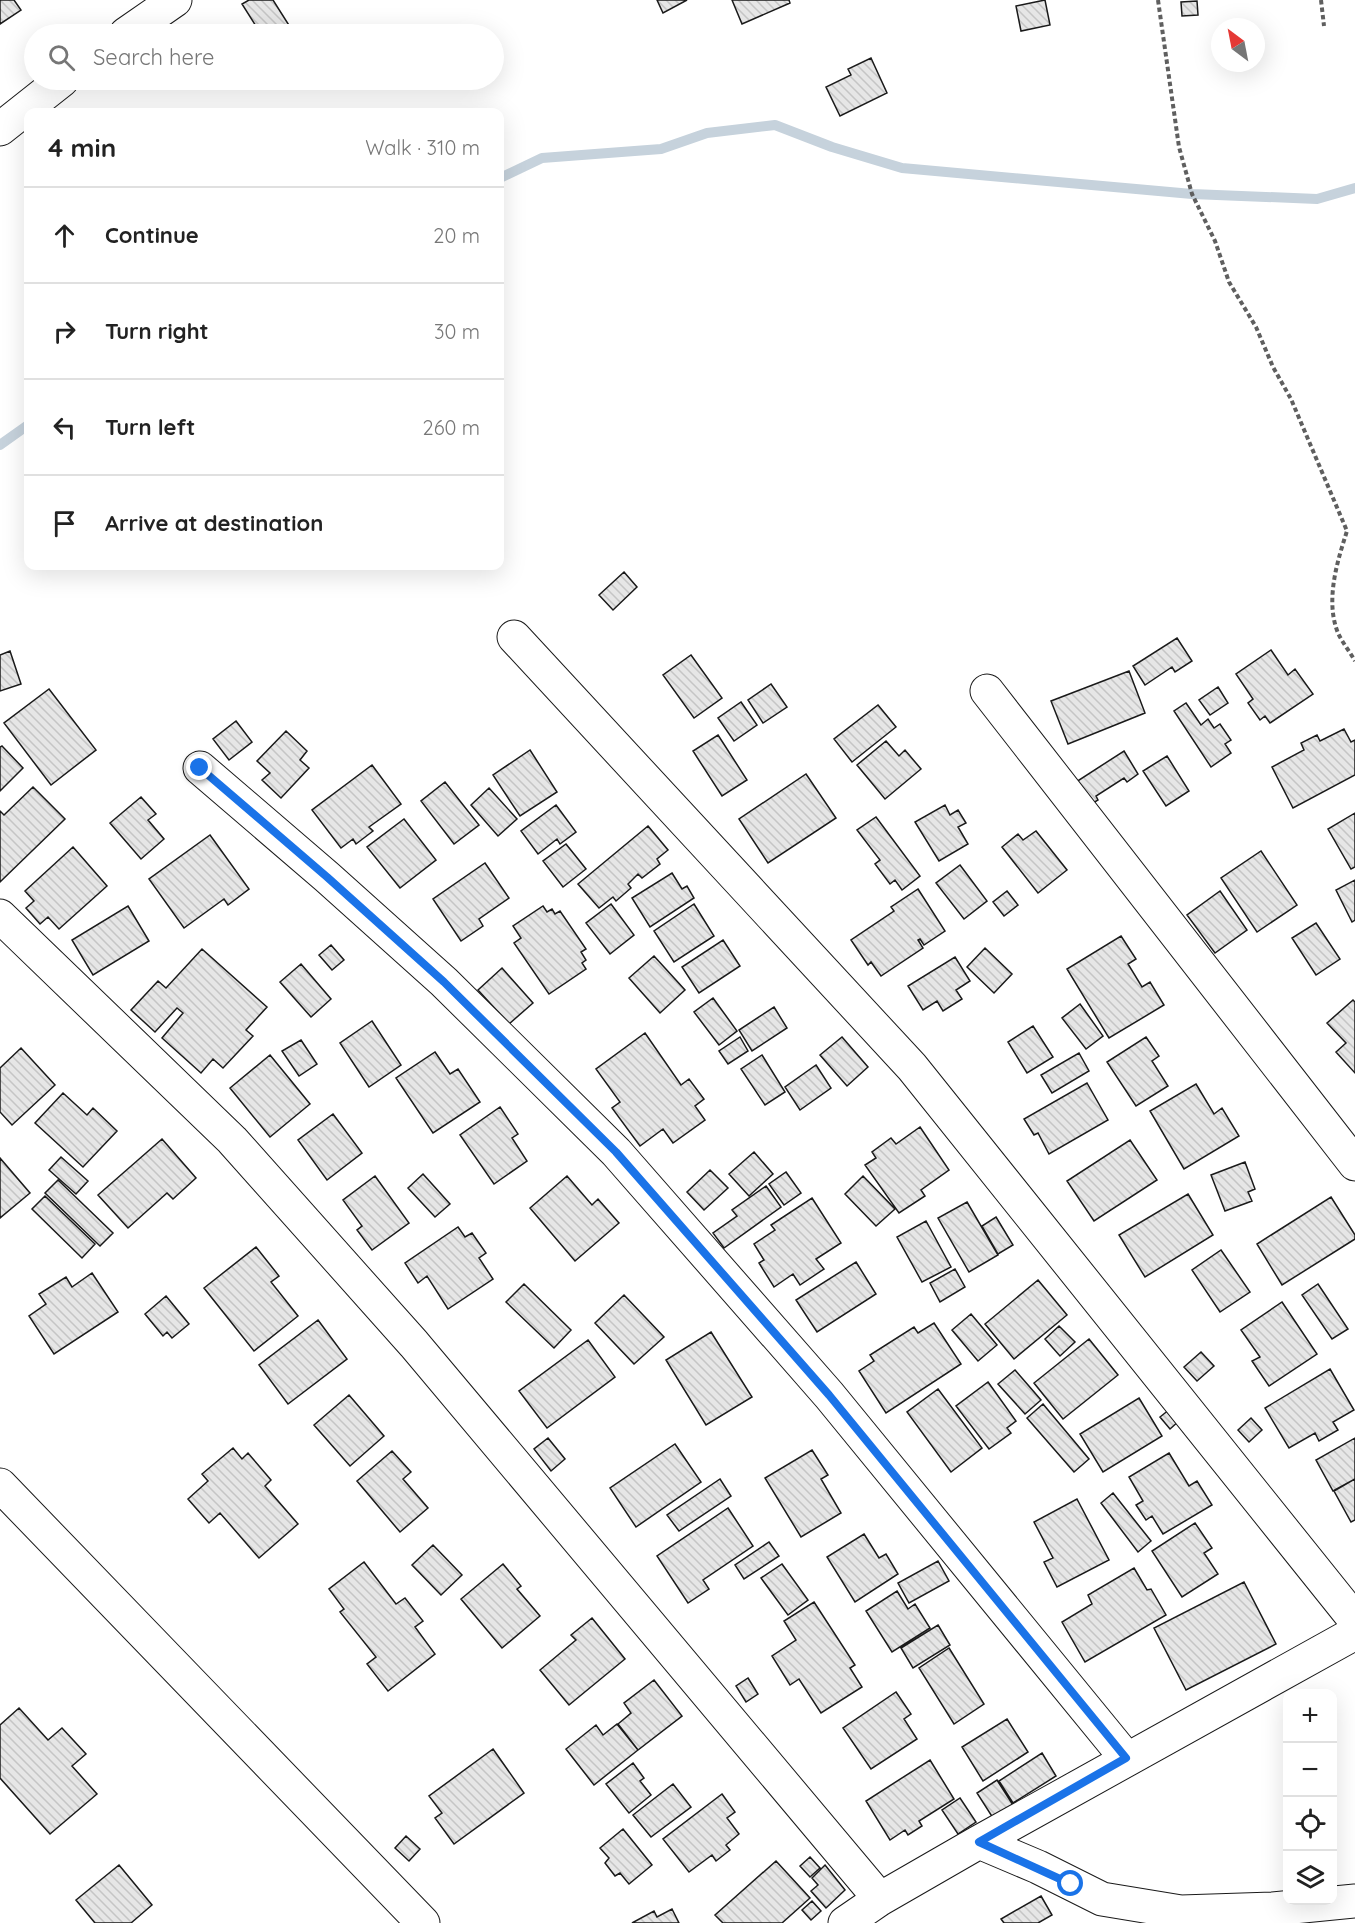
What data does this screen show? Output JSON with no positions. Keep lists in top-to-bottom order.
{
  "north": "top left",
  "page": {
    "search": "Search here",
    "heading": ["4 min", "Walk · 310 m"],
    "list": [
      ["Continue", "20 m"],
      ["Turn right", "30 m"],
      ["Turn left", "260 m"],
      "Arrive at destination"
    ],
    "map_buttons": ["+", "−"]
  }
}
